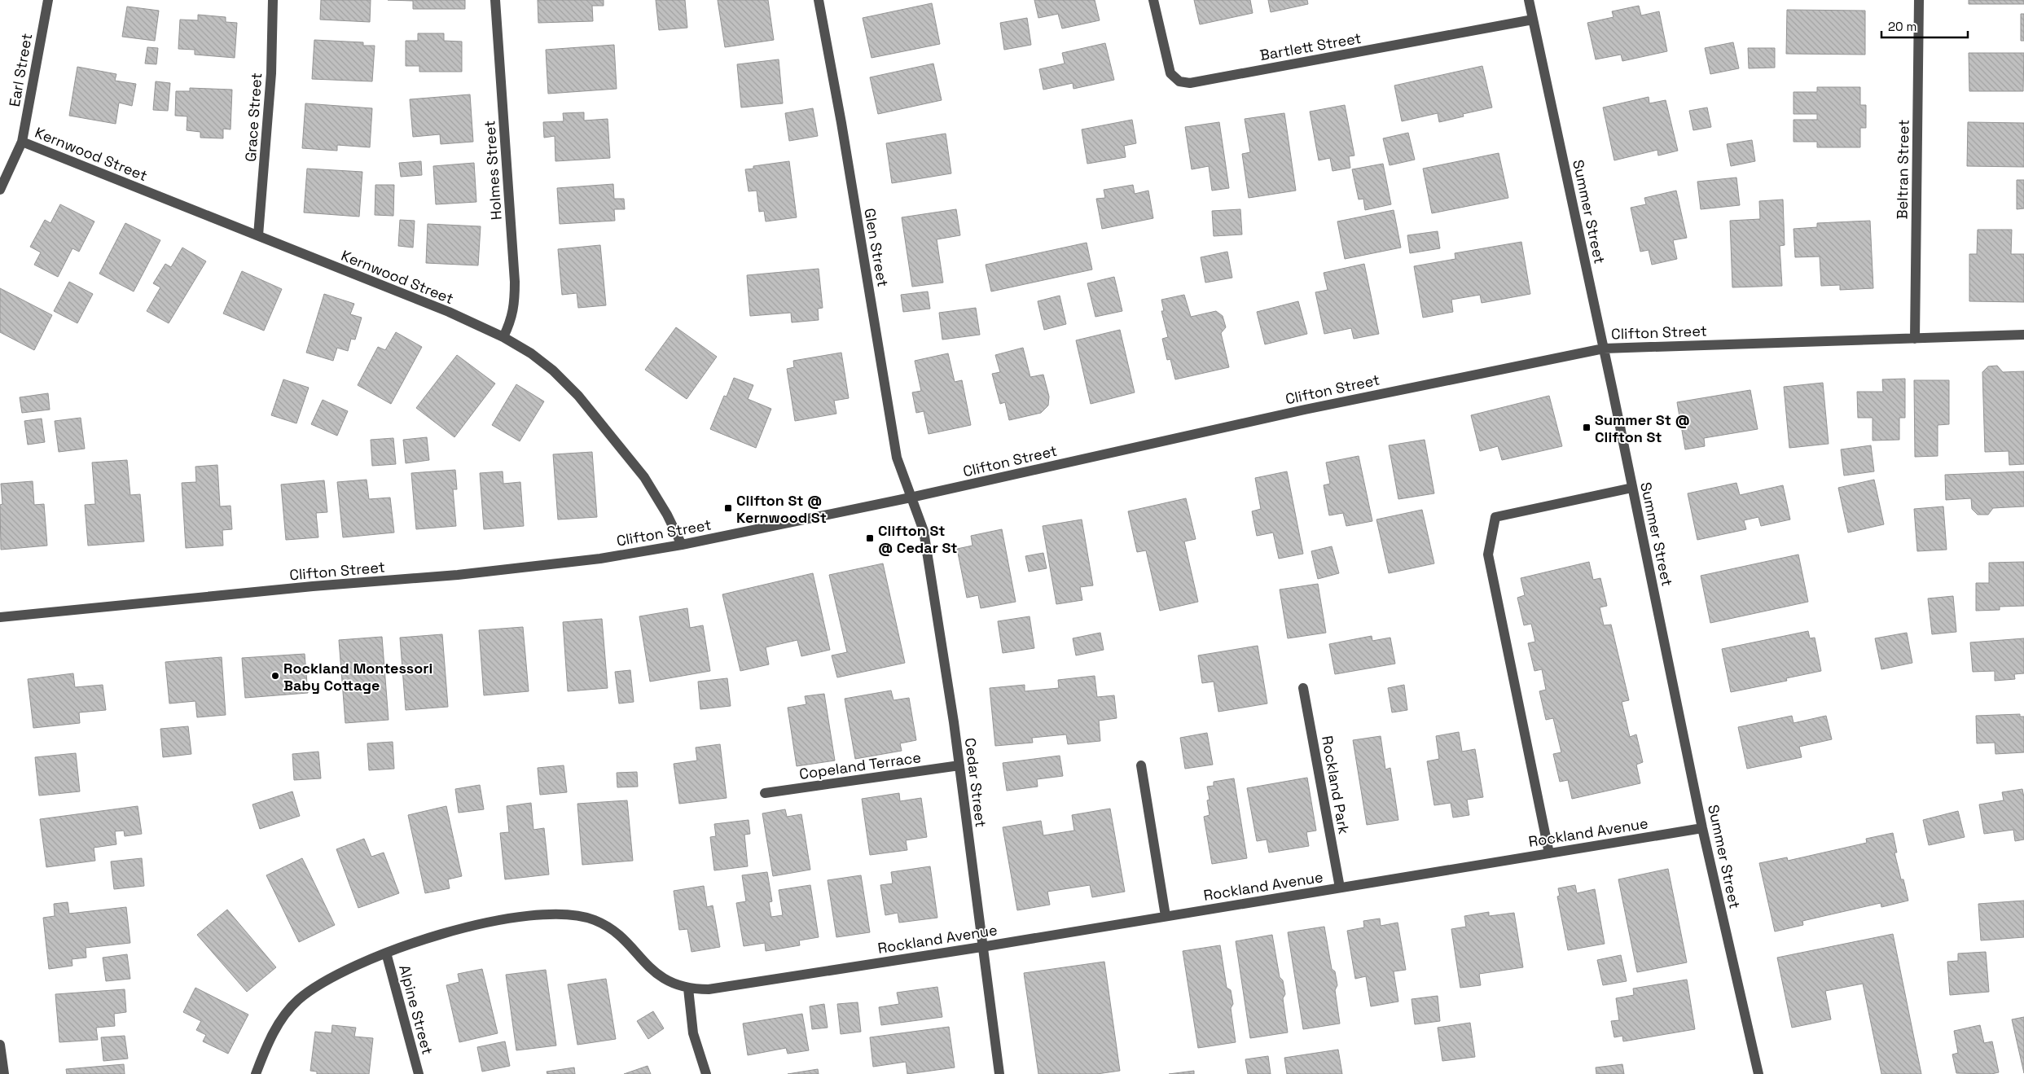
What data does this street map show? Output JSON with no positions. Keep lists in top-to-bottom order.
{
  "streets": {
    "street": [
      "Bartlett Street",
      "Earl Street",
      "Grace Street",
      "Kernwood Street",
      "Beltran Street",
      "Holmes Street",
      "Summer Street",
      "Glen Street",
      "Clifton Street",
      "Copeland Terrace",
      "Cedar Street",
      "Rockland Park",
      "Rockland Avenue",
      "Alpine Street"
    ]
  },
  "crossings": [
    ["Bartlett Street", "Summer Street"],
    ["Earl Street", "Kernwood Street"],
    ["Grace Street", "Kernwood Street"],
    ["Kernwood Street", "Holmes Street"],
    ["Kernwood Street", "Clifton Street"],
    ["Beltran Street", "Clifton Street"],
    ["Summer Street", "Clifton Street"],
    ["Summer Street", "Rockland Avenue"],
    ["Glen Street", "Clifton Street"],
    ["Glen Street", "Cedar Street"],
    ["Clifton Street", "Cedar Street"],
    ["Copeland Terrace", "Cedar Street"],
    ["Cedar Street", "Rockland Avenue"],
    ["Rockland Park", "Rockland Avenue"],
    ["Rockland Avenue", "Alpine Street"]
  ],
  "places": {
    "transit": ["Summer St @ Clifton St", "Clifton St @ Kernwood St", "Clifton St @ Cedar St"],
    "other": ["Rockland Montessori Baby Cottage"]
  },
  "scale_bar": "20 m"
}
